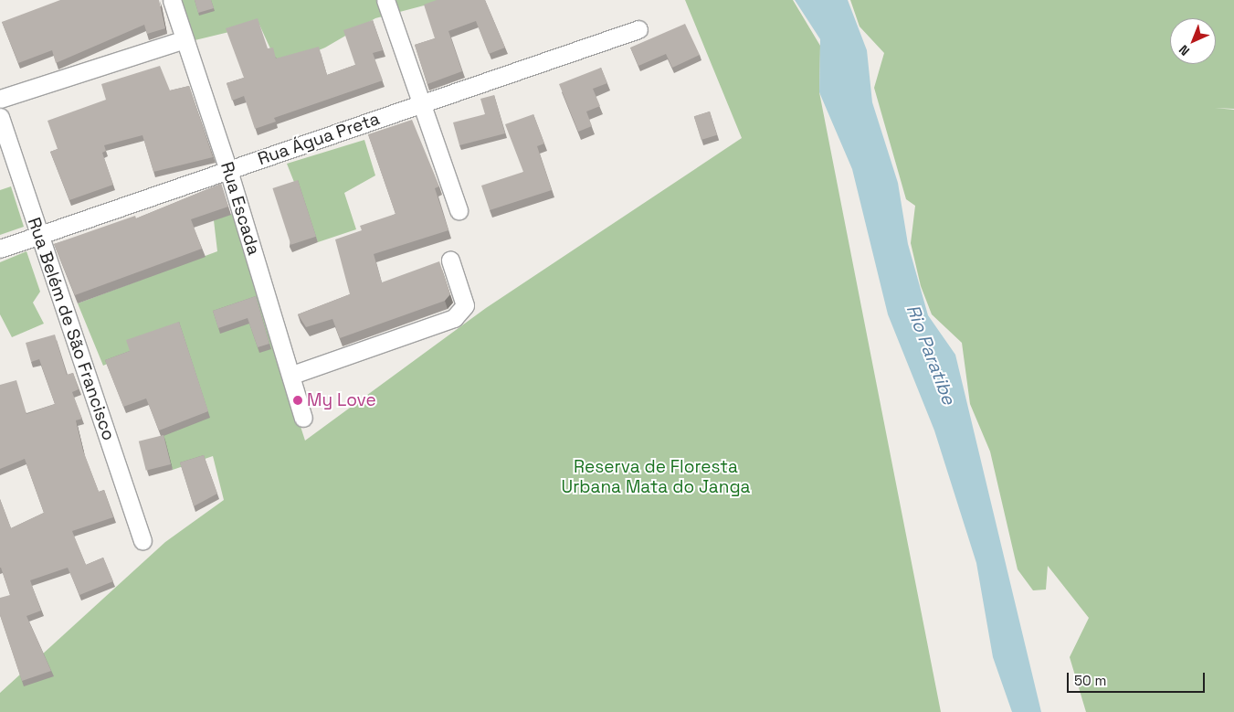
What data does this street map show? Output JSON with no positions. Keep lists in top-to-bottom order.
{
  "streets": {
    "street": ["Rua Água Preta", "Rua Escada", "Rua Belém de São Francisco"]
  },
  "crossings": [
    ["Rua Água Preta", "Rua Escada"],
    ["Rua Água Preta", "Rua Belém de São Francisco"]
  ],
  "water": ["Rio Paratibe"],
  "parks": ["Reserva de Floresta Urbana Mata do Janga"],
  "places": ["My Love"],
  "scale_bar": "50 m",
  "north": "bottom left"
}
